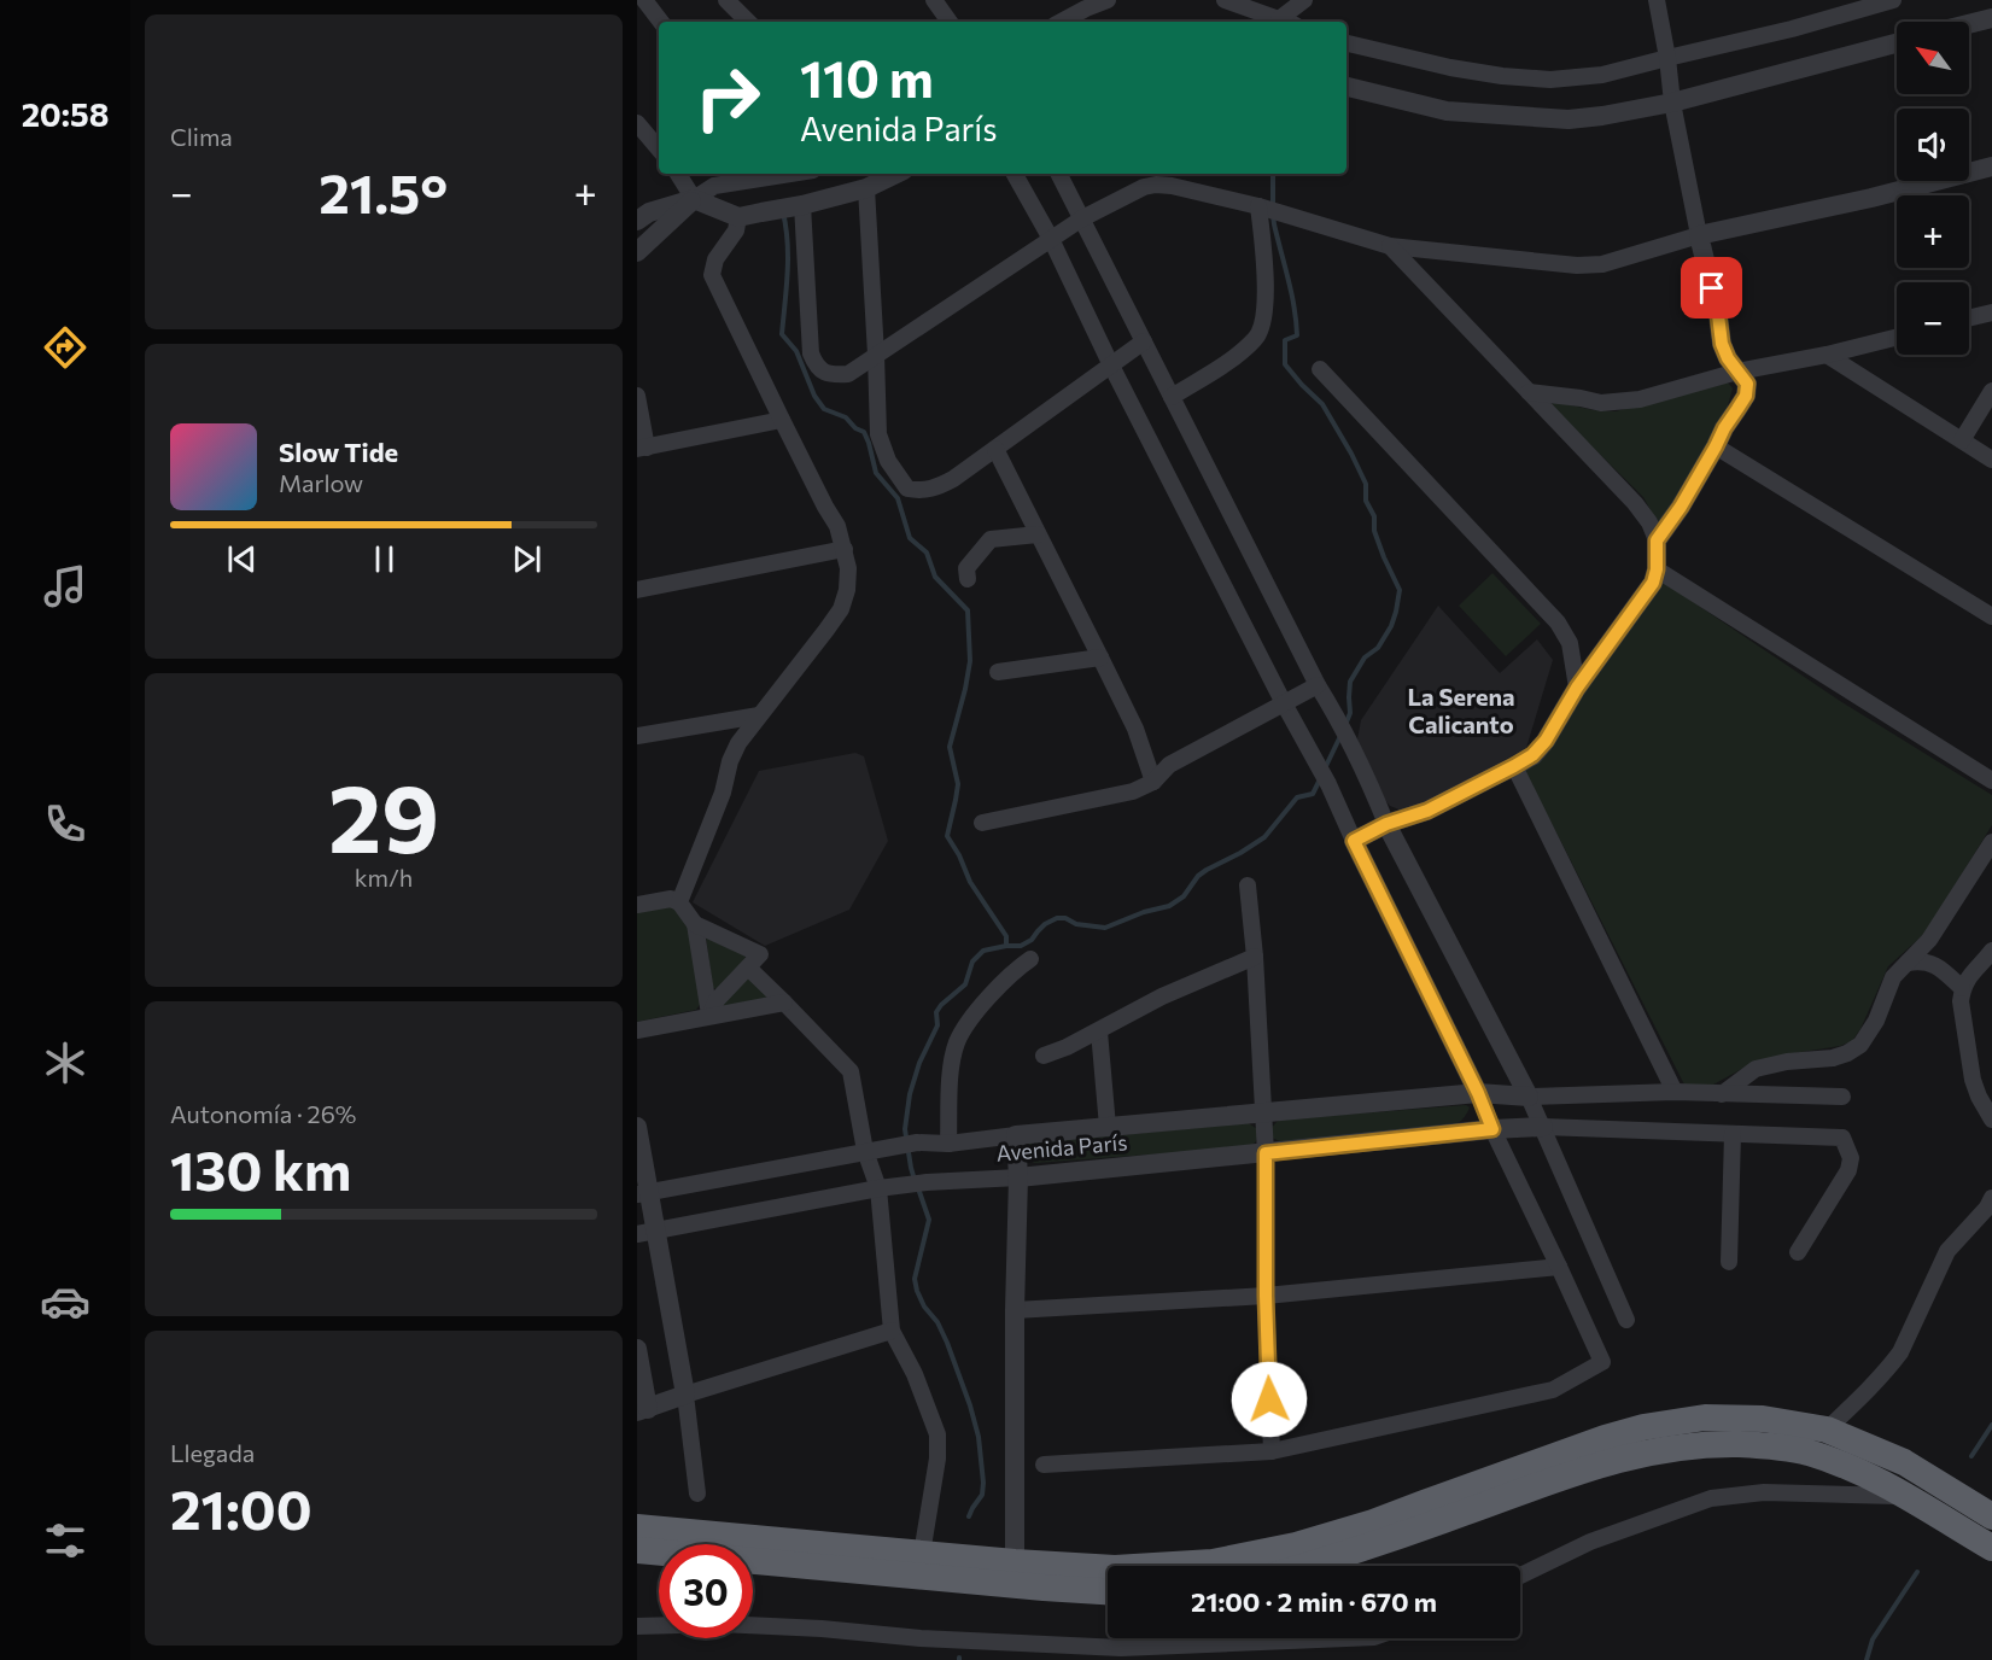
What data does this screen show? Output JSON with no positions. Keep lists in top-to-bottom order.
{
  "streets": {
    "street": ["Avenida París"]
  },
  "districts": ["La Serena Calicanto"],
  "north": "top left",
  "page": {
    "tabs": "20:58",
    "tile": [
      "Clima",
      ["29", "km/h"],
      ["Autonomía · 26%", "130 km"],
      ["Llegada", "21:00"]
    ],
    "map_buttons": ["+", "−"],
    "turn": ["110 m", "Avenida París"],
    "heat": ["−", "21.5°", "+"],
    "song": ["Slow Tide", "Marlow"],
    "limit": "30",
    "trip": "21:00 · 2 min · 670 m"
  }
}
